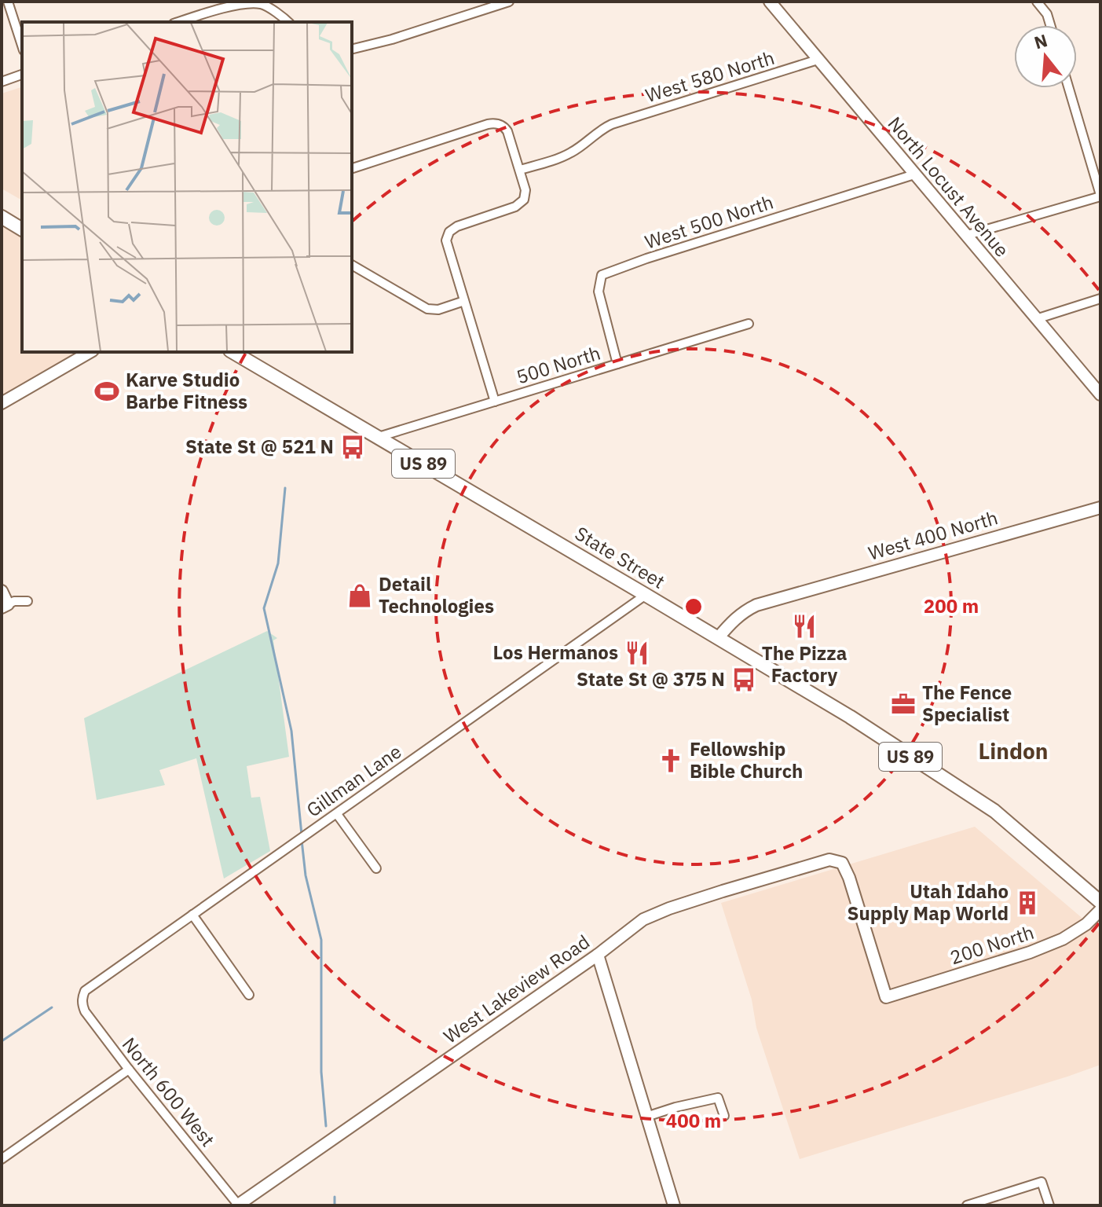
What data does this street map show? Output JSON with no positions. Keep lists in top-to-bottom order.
{
  "streets": {
    "main road": ["US 89", "State Street"],
    "street": [
      "West 580 North",
      "North Locust Avenue",
      "West 500 North",
      "500 North",
      "West 400 North",
      "Gillman Lane",
      "200 North",
      "West Lakeview Road",
      "North 600 West"
    ]
  },
  "crossings": [
    ["West 580 North", "North Locust Avenue"],
    ["North Locust Avenue", "West 500 North"],
    ["West 500 North", "500 North"],
    ["500 North", "State Street"],
    ["West 400 North", "State Street"],
    ["State Street", "Gillman Lane"],
    ["Gillman Lane", "North 600 West"],
    ["200 North", "West Lakeview Road"],
    ["West Lakeview Road", "North 600 West"]
  ],
  "districts": ["Lindon"],
  "places": {
    "sports": ["Karve Studio Barbe Fitness"],
    "bus stop": ["State St @ 521 N", "State St @ 375 N"],
    "shop": ["Detail Technologies"],
    "restaurant": ["The Pizza Factory", "Los Hermanos"],
    "office": ["The Fence Specialist"],
    "church": ["Fellowship Bible Church"],
    "building": ["Utah Idaho Supply Map World"]
  },
  "north": "top",
  "rings": ["200 m", "400 m"]
}
